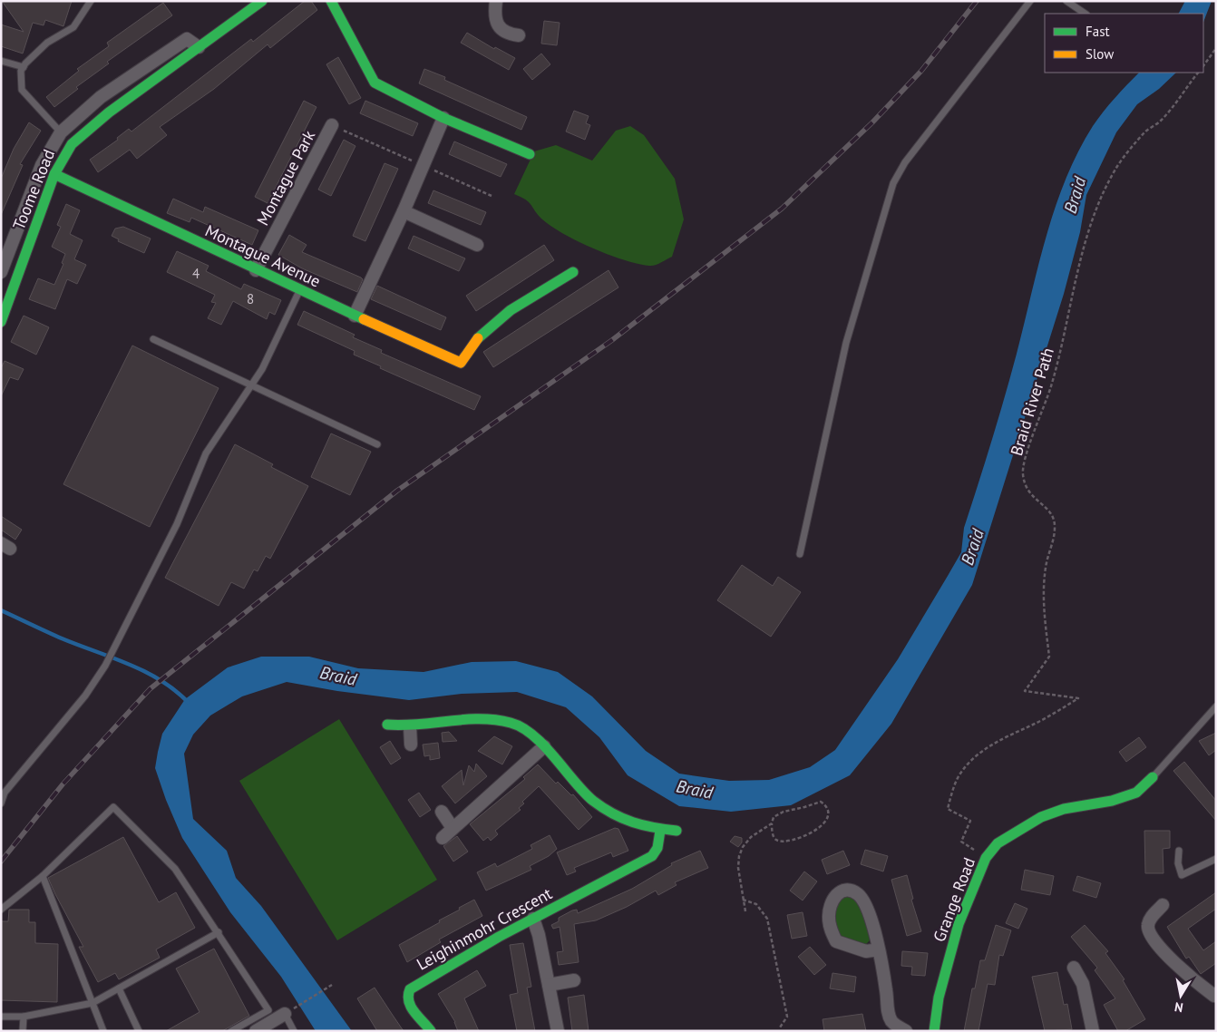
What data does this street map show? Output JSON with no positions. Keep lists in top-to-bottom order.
{
  "streets": {
    "street": [
      "Montague Park",
      "Toome Road",
      "Montague Avenue",
      "Grange Road",
      "Leighinmohr Crescent"
    ],
    "path": ["Braid River Path"]
  },
  "crossings": [
    ["Montague Park", "Montague Avenue"],
    ["Toome Road", "Montague Avenue"],
    ["Braid River Path", "Grange Road"]
  ],
  "water": ["Braid"],
  "house_numbers": ["4", "8"],
  "legend": ["Fast", "Slow"],
  "north": "bottom"
}
